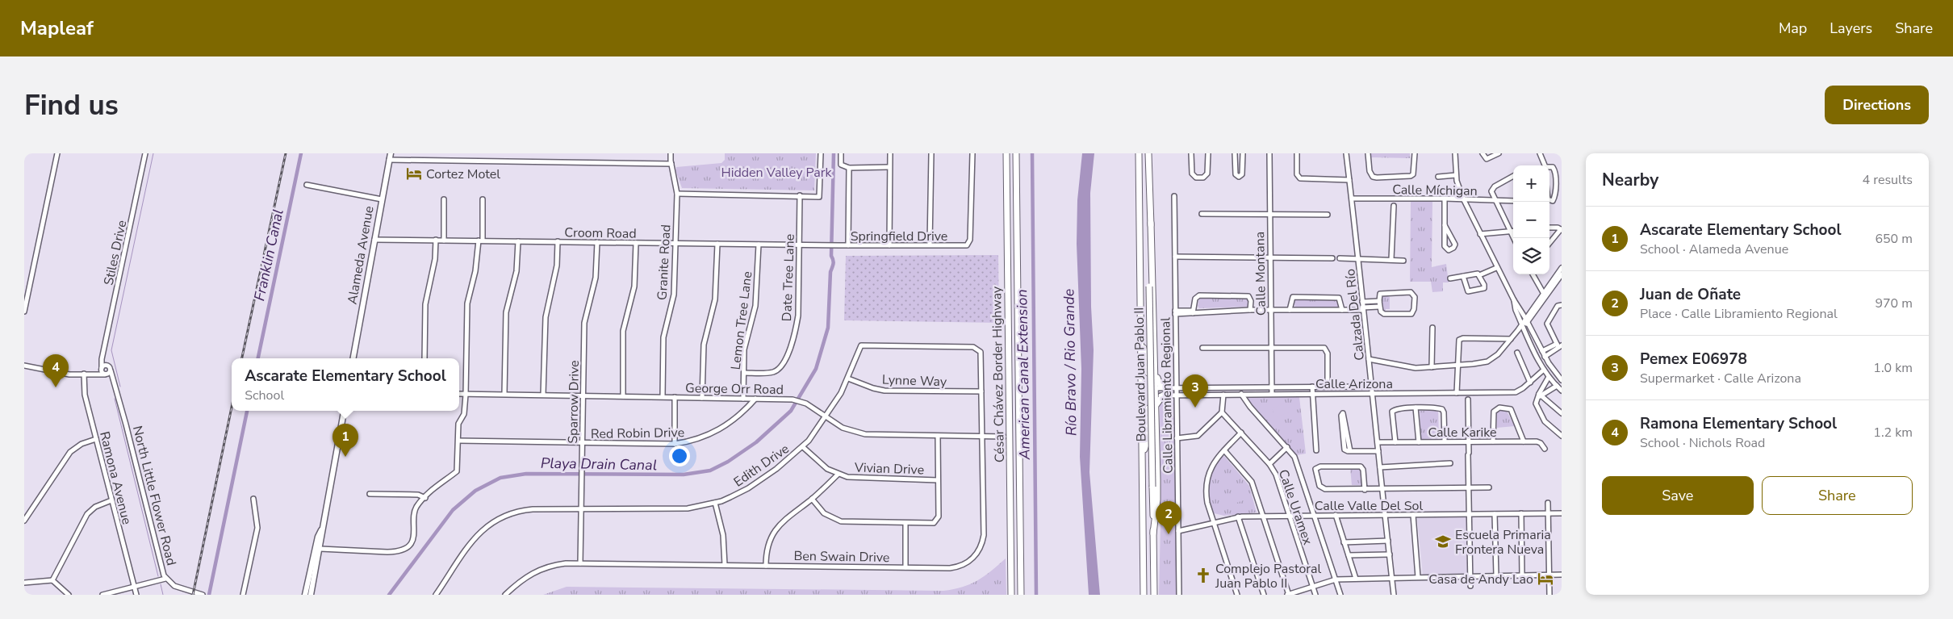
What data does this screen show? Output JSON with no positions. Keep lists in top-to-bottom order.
{
  "streets": {
    "highway": ["César Chávez Border Highway", "Boulevard Juan Pablo II"],
    "main road": ["Alameda Avenue"],
    "street": [
      "Calle Míchigan",
      "Croom Road",
      "Springfield Drive",
      "Stiles Drive",
      "Granite Road",
      "Calle Montana",
      "Date Tree Lane",
      "Calzada Del Río",
      "Lemon Tree Lane",
      "Lynne Way",
      "Calle Arizona",
      "George Orr Road",
      "Calle Libramiento Regional",
      "Sparrow Drive",
      "Calle Karike",
      "Red Robin Drive",
      "Edith Drive",
      "Vivian Drive",
      "Ramona Avenue",
      "North Little Flower Road",
      "Calle Valle Del Sol",
      "Calle Uramex",
      "Ben Swain Drive"
    ]
  },
  "crossings": [
    ["Calle Míchigan", "Calzada Del Río"],
    ["Croom Road", "Springfield Drive"],
    ["Croom Road", "Alameda Avenue"],
    ["Croom Road", "Granite Road"],
    ["Croom Road", "Date Tree Lane"],
    ["Croom Road", "Lemon Tree Lane"],
    ["Croom Road", "Sparrow Drive"],
    ["Granite Road", "George Orr Road"],
    ["Calle Montana", "Calle Arizona"],
    ["Date Tree Lane", "Lemon Tree Lane"],
    ["Calzada Del Río", "Calle Arizona"],
    ["Calzada Del Río", "Calle Karike"],
    ["Calzada Del Río", "Calle Valle Del Sol"],
    ["Lemon Tree Lane", "George Orr Road"],
    ["Lynne Way", "Edith Drive"],
    ["Lynne Way", "Ben Swain Drive"],
    ["Calle Arizona", "Calle Libramiento Regional"],
    ["George Orr Road", "Sparrow Drive"],
    ["George Orr Road", "Red Robin Drive"],
    ["George Orr Road", "Edith Drive"],
    ["George Orr Road", "Ben Swain Drive"],
    ["Calle Libramiento Regional", "Calle Valle Del Sol"],
    ["Sparrow Drive", "Red Robin Drive"],
    ["Sparrow Drive", "Edith Drive"],
    ["Sparrow Drive", "Ben Swain Drive"],
    ["Edith Drive", "Vivian Drive"],
    ["Edith Drive", "Ben Swain Drive"],
    ["Calle Valle Del Sol", "Calle Uramex"]
  ],
  "water": [
    "Franklin Canal",
    "Río Bravo / Rio Grande",
    "American Canal Extension",
    "Playa Drain Canal"
  ],
  "parks": ["Hidden Valley Park"],
  "places": {
    "hotel": ["Cortez Motel", "Casa de Andy Lao"],
    "school or university": ["Escuela Primaria Frontera Nueva"],
    "church": ["Complejo Pastoral Juan Pablo II"]
  },
  "page": {
    "header": "Mapleaf",
    "nav": ["Map", "Layers", "Share"],
    "buttons": [
      "Directions",
      ["Save", "Share"]
    ],
    "title": "Find us",
    "heading": ["Nearby", "4 results"],
    "map_buttons": ["+", "−"],
    "list": [
      {
        "mark": "1",
        "name": "Ascarate Elementary School",
        "note": "School · Alameda Avenue",
        "value": "650 m"
      },
      {
        "mark": "2",
        "name": "Juan de Oñate",
        "note": "Place · Calle Libramiento Regional",
        "value": "970 m"
      },
      {
        "mark": "3",
        "name": "Pemex E06978",
        "note": "Supermarket · Calle Arizona",
        "value": "1.0 km"
      },
      {
        "mark": "4",
        "name": "Ramona Elementary School",
        "note": "School · Nichols Road",
        "value": "1.2 km"
      }
    ],
    "pins": [
      "4",
      "3",
      "1",
      "2"
    ],
    "popup": ["Ascarate Elementary School", "School"]
  }
}
